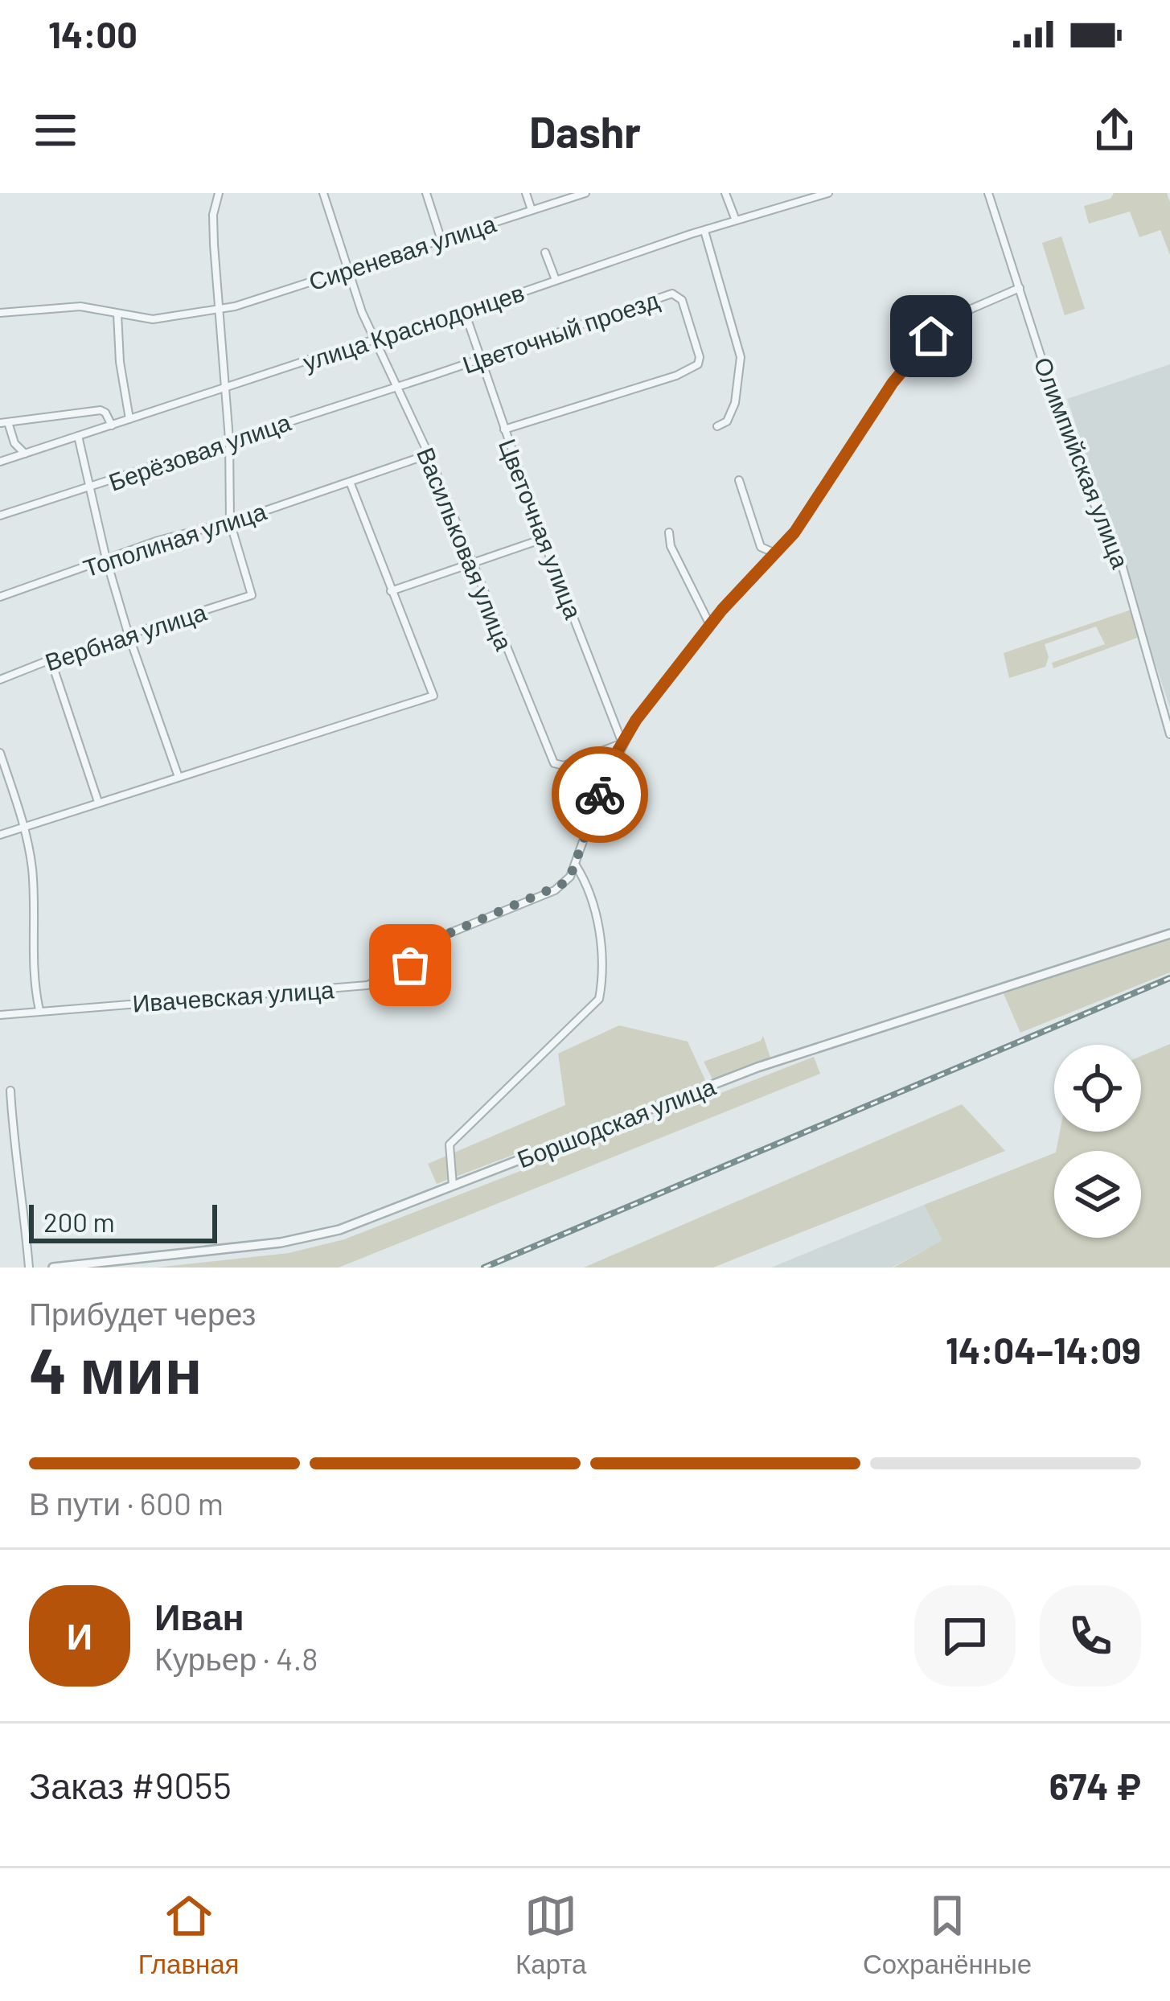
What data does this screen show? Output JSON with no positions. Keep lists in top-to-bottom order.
{
  "streets": {
    "street": [
      "Сиреневая улица",
      "улица Краснодонцев",
      "Цветочный проезд",
      "Берёзовая улица",
      "Олимпийская улица",
      "Цветочная улица",
      "Тополиная улица",
      "Васильковая улица",
      "Вербная улица",
      "Ивачевская улица",
      "Боршодская улица"
    ]
  },
  "crossings": [
    ["Сиреневая улица", "Васильковая улица"],
    ["улица Краснодонцев", "Цветочная улица"],
    ["улица Краснодонцев", "Васильковая улица"],
    ["Цветочный проезд", "Берёзовая улица"],
    ["Цветочный проезд", "Цветочная улица"],
    ["Цветочный проезд", "Васильковая улица"],
    ["Берёзовая улица", "Васильковая улица"],
    ["Цветочная улица", "Васильковая улица"],
    ["Тополиная улица", "Васильковая улица"],
    ["Тополиная улица", "Вербная улица"]
  ],
  "scale_bar": "200 m",
  "page": {
    "status": "14:00",
    "header": "Dashr",
    "scale": "200 m",
    "heading": ["4 мин", "Прибудет через", "14:04–14:09"],
    "panel": [
      "Иван",
      "Курьер · 4.8",
      "Заказ #9055",
      "674 ₽"
    ],
    "bar": "В пути · 600 m",
    "round": "И",
    "tabs": ["Главная", "Карта", "Сохранённые"]
  }
}
